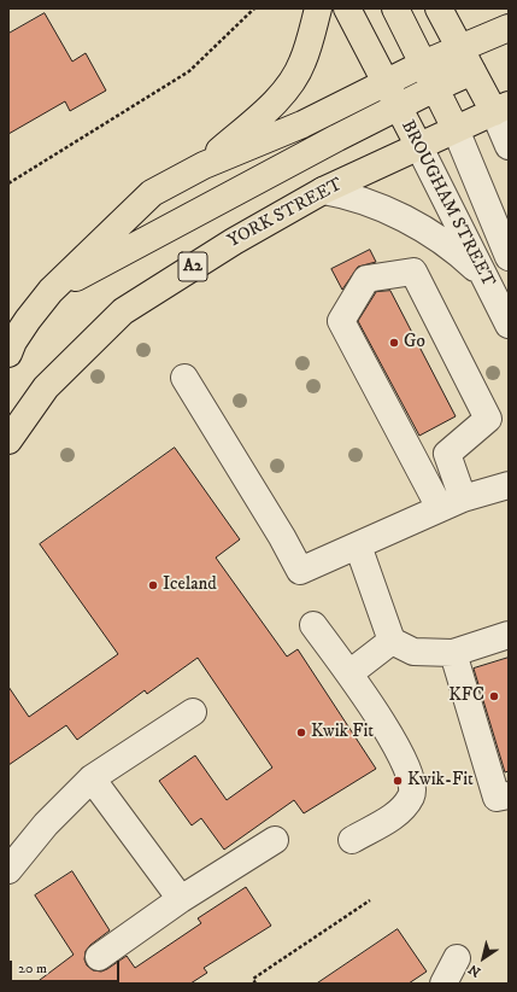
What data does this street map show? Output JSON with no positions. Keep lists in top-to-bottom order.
{
  "streets": {
    "main road": ["BROUGHAM STREET", "YORK STREET", "A2"]
  },
  "crossings": [
    ["BROUGHAM STREET", "YORK STREET"]
  ],
  "places": [
    "Go",
    "Iceland",
    "KFC",
    "Kwik Fit",
    "Kwik-Fit"
  ],
  "scale_bar": "20 m",
  "north": "bottom left"
}
